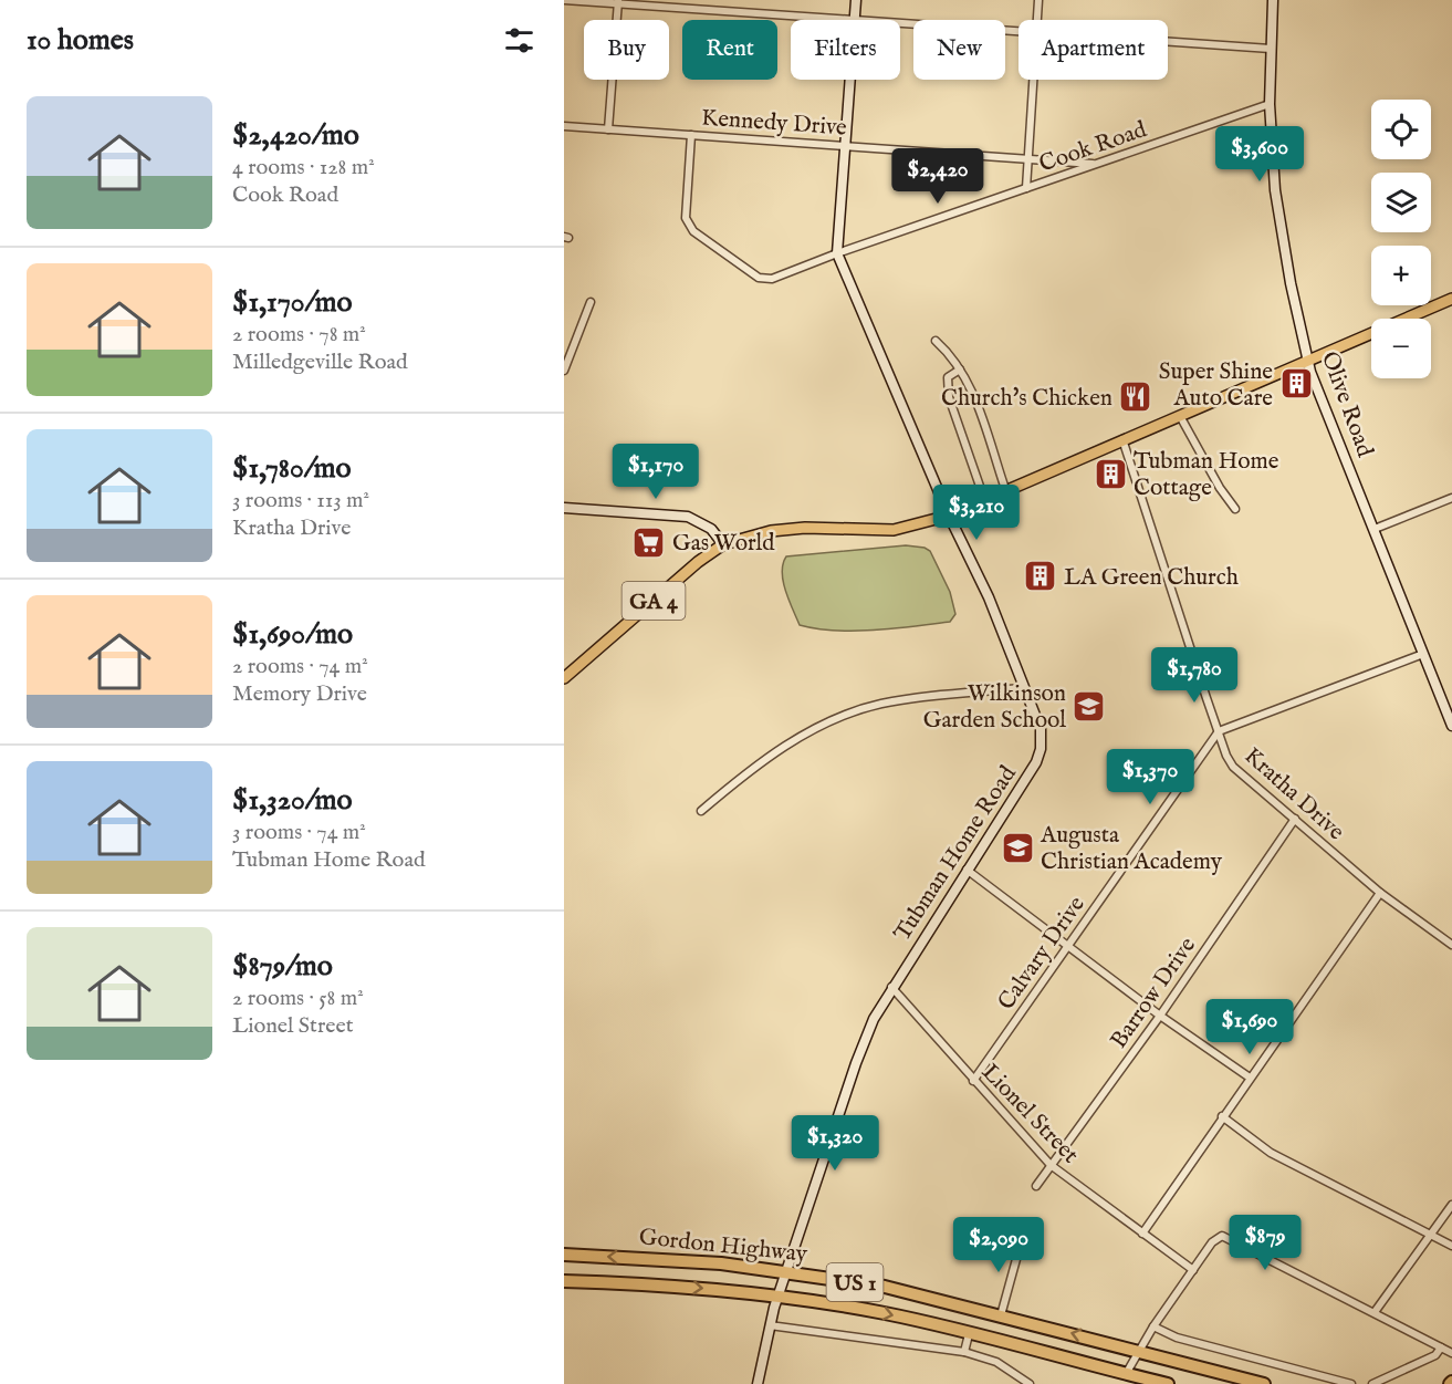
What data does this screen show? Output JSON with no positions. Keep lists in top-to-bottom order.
{
  "streets": {
    "highway": ["Gordon Highway", "US 1"],
    "main road": ["GA 4"],
    "street": [
      "Kennedy Drive",
      "Cook Road",
      "Olive Road",
      "Kratha Drive",
      "Tubman Home Road",
      "Calvary Drive",
      "Barrow Drive",
      "Lionel Street"
    ]
  },
  "crossings": [
    ["Kennedy Drive", "Cook Road"],
    ["Kennedy Drive", "Tubman Home Road"],
    ["Cook Road", "Olive Road"],
    ["Cook Road", "Tubman Home Road"],
    ["Olive Road", "GA 4"],
    ["GA 4", "Kratha Drive"],
    ["GA 4", "Tubman Home Road"],
    ["Kratha Drive", "Calvary Drive"],
    ["Kratha Drive", "Barrow Drive"],
    ["Tubman Home Road", "Lionel Street"],
    ["Tubman Home Road", "Gordon Highway"],
    ["Calvary Drive", "Lionel Street"],
    ["Barrow Drive", "Lionel Street"]
  ],
  "places": {
    "building": ["Super Shine Auto Care", "Tubman Home Cottage", "LA Green Church"],
    "restaurant": ["Church's Chicken"],
    "supermarket": ["Gas World"],
    "school or university": ["Wilkinson Garden School", "Augusta Christian Academy"]
  },
  "page": {
    "heading": "10 homes",
    "chip": [
      "Buy",
      "Rent",
      "Filters",
      "New",
      "Apartment"
    ],
    "list": [
      {
        "name": "$2,420/mo",
        "note": "4 rooms · 128 m² · Cook Road"
      },
      {
        "name": "$1,170/mo",
        "note": "2 rooms · 78 m² · Milledgeville Road"
      },
      {
        "name": "$1,780/mo",
        "note": "3 rooms · 113 m² · Kratha Drive"
      },
      {
        "name": "$1,690/mo",
        "note": "2 rooms · 74 m² · Memory Drive"
      },
      {
        "name": "$1,320/mo",
        "note": "3 rooms · 74 m² · Tubman Home Road"
      },
      {
        "name": "$879/mo",
        "note": "2 rooms · 58 m² · Lionel Street"
      }
    ],
    "map_buttons": ["+", "−"],
    "price": [
      "$3,600",
      "$2,420",
      "$1,170",
      "$3,210",
      "$1,780",
      "$1,370",
      "$1,690",
      "$1,320",
      "$879",
      "$2,090"
    ]
  }
}
